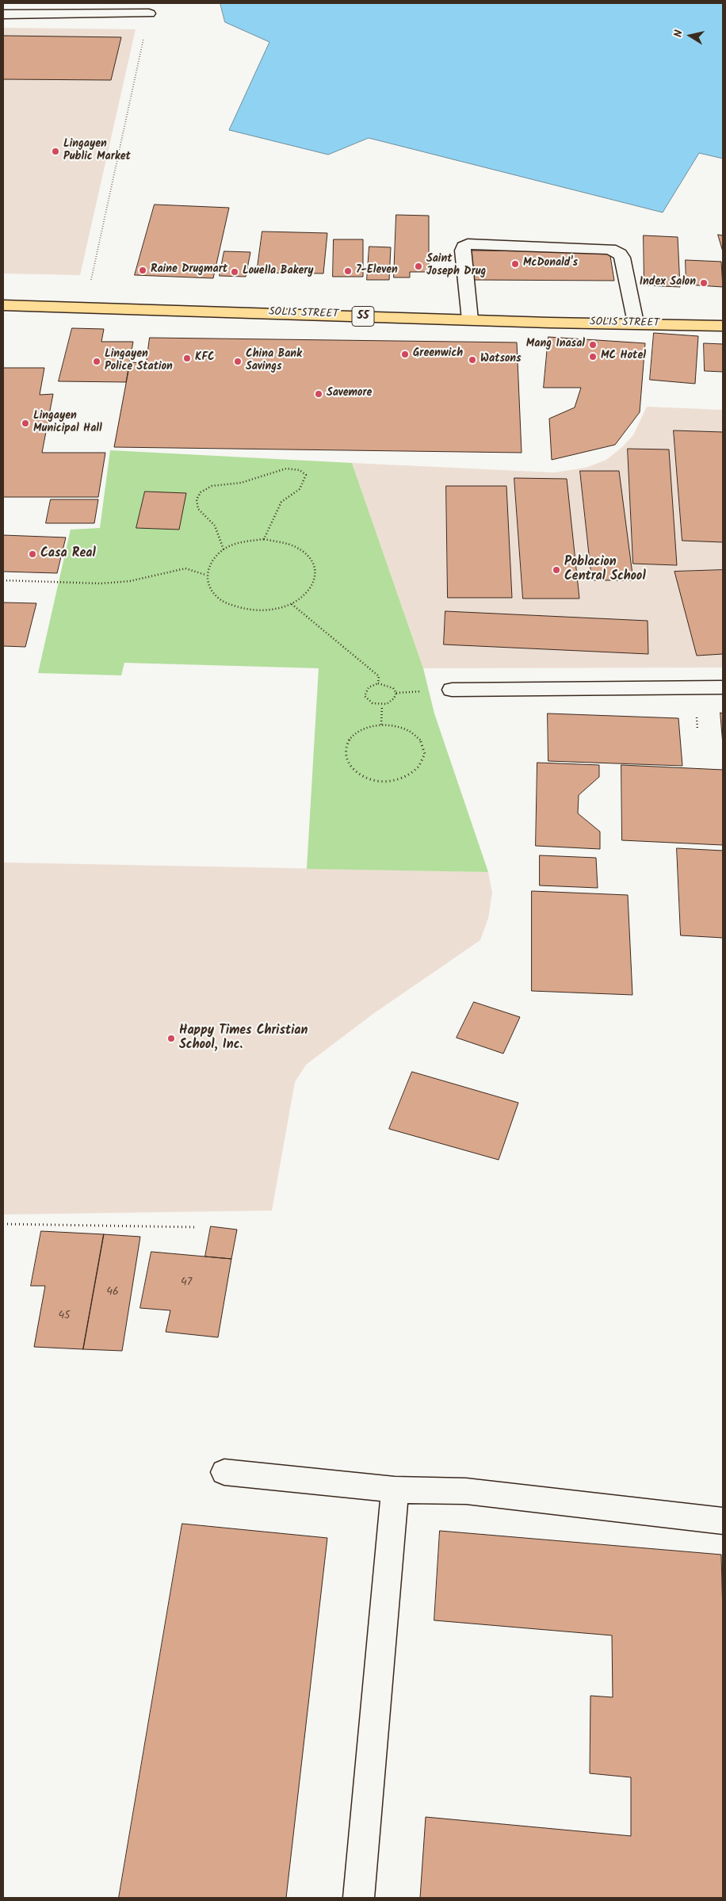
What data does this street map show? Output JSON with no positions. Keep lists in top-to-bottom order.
{
  "streets": {
    "highway": ["SOLIS STREET", "55"]
  },
  "places": [
    "Lingayen Public Market",
    "McDonald's",
    "Saint Joseph Drug",
    "Raine Drugmart",
    "7-Eleven",
    "Louella Bakery",
    "Index Salon",
    "Mang Inasal",
    "Greenwich",
    "MC Hotel",
    "KFC",
    "Watsons",
    "Lingayen Police Station",
    "China Bank Savings",
    "Savemore",
    "Lingayen Municipal Hall",
    "Casa Real",
    "Poblacion Central School",
    "Happy Times Christian School, Inc."
  ],
  "house_numbers": ["47", "46", "45"],
  "north": "left"
}
